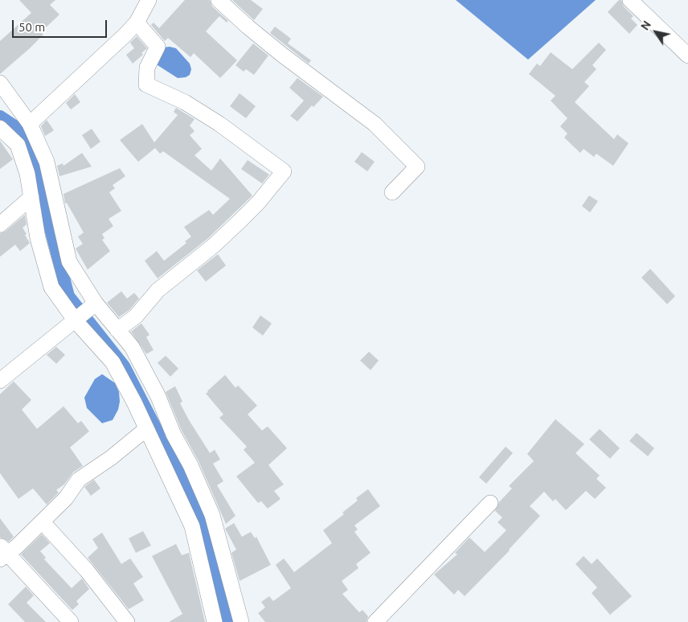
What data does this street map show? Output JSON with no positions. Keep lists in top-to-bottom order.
{
  "scale_bar": "50 m",
  "north": "top left"
}
